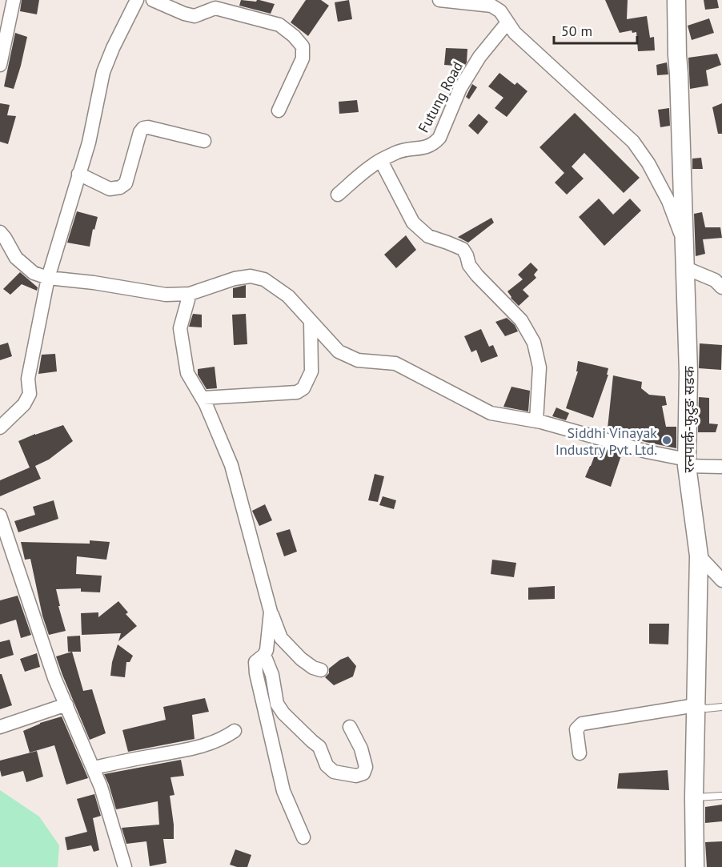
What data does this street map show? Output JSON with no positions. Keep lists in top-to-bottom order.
{
  "streets": {
    "street": ["Futung Road", "रत्नपार्क-फुटुङ सडक"]
  },
  "places": ["Siddhi Vinayak Industry Pvt. Ltd."],
  "scale_bar": "50 m"
}
